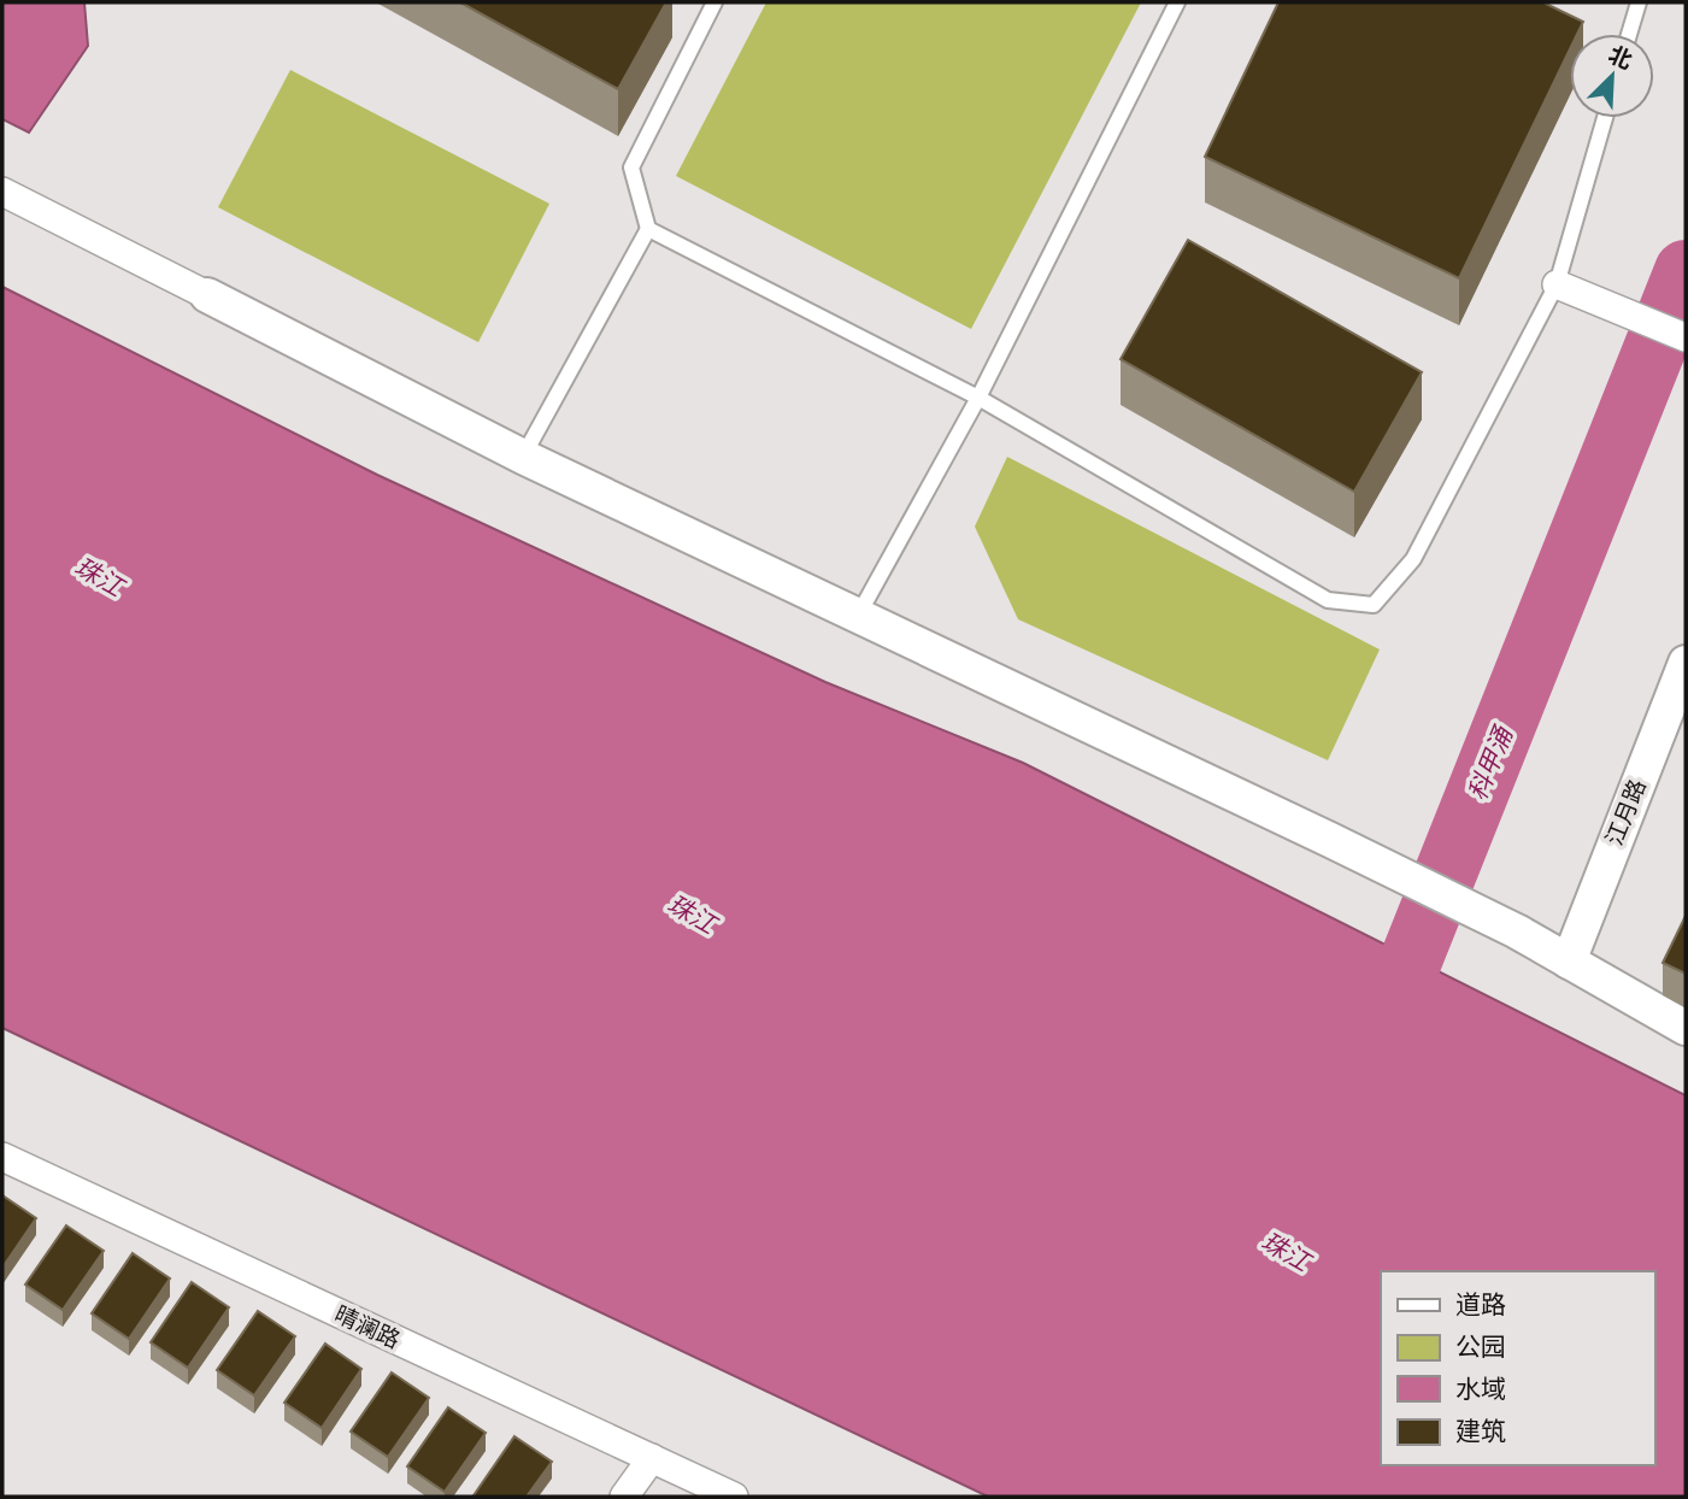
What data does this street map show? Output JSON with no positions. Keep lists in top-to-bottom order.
{
  "streets": {
    "street": ["江月路", "晴澜路"]
  },
  "water": ["珠江", "科甲涌"],
  "legend": [
    "道路",
    "公园",
    "水域",
    "建筑"
  ],
  "north": "top right"
}
